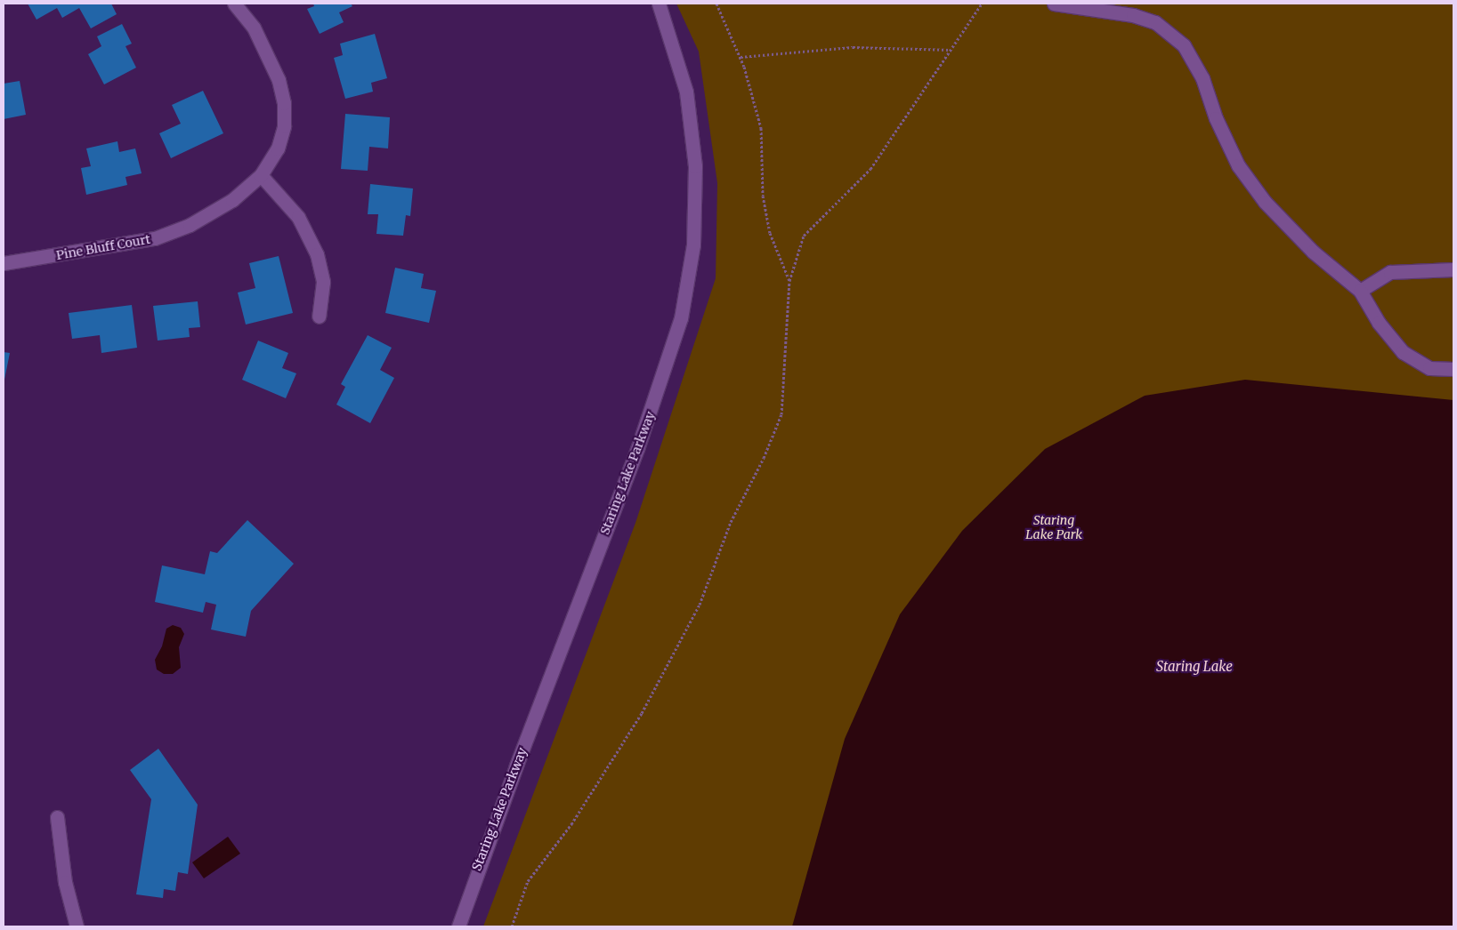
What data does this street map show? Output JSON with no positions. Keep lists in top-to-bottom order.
{
  "streets": {
    "street": ["Pine Bluff Court", "Staring Lake Parkway"]
  },
  "water": ["Staring Lake"],
  "parks": ["Staring Lake Park"]
}
